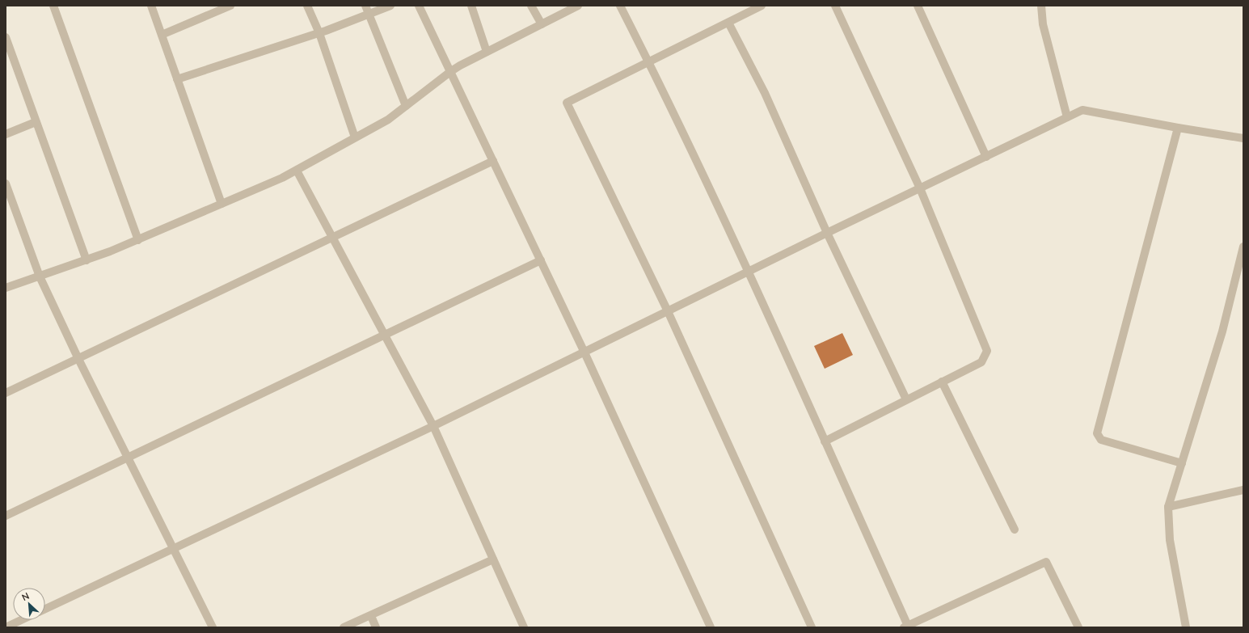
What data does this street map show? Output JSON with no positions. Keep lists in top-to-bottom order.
{
  "north": "top left"
}
